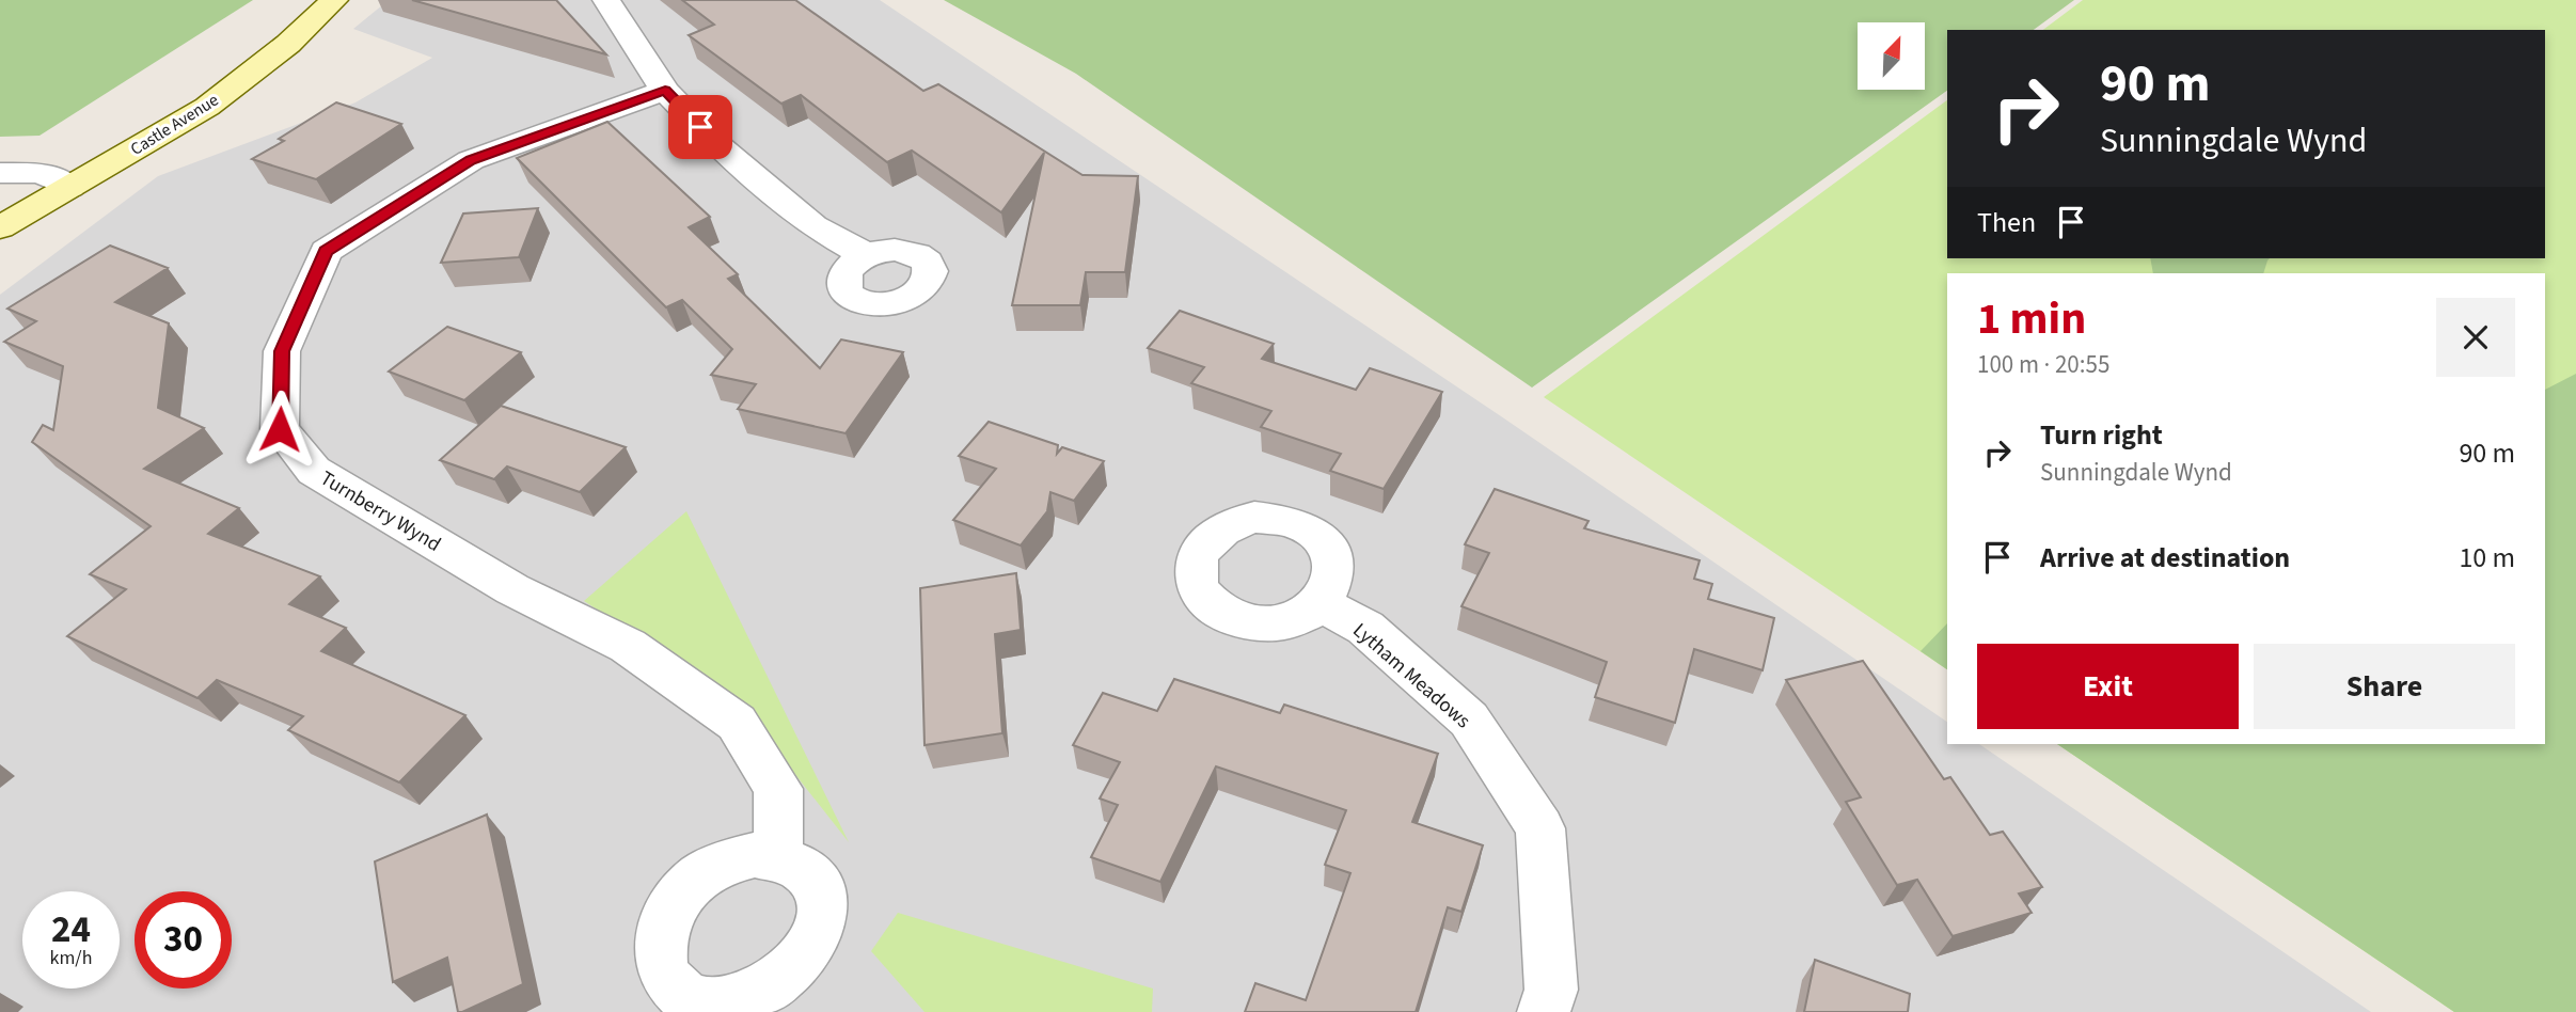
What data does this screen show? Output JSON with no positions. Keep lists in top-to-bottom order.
{
  "streets": {
    "street": ["Castle Avenue", "Turnberry Wynd", "Lytham Meadows"]
  },
  "north": "top right",
  "page": {
    "turn": ["90 m", "Sunningdale Wynd"],
    "then": "Then",
    "heading": ["1 min", "100 m · 20:55"],
    "list": [
      {
        "name": "Turn right",
        "note": "Sunningdale Wynd",
        "value": "90 m"
      },
      {
        "name": "Arrive at destination",
        "value": "10 m"
      }
    ],
    "buttons": ["Exit", "Share"],
    "speed": "24 km/h",
    "limit": "30"
  }
}
